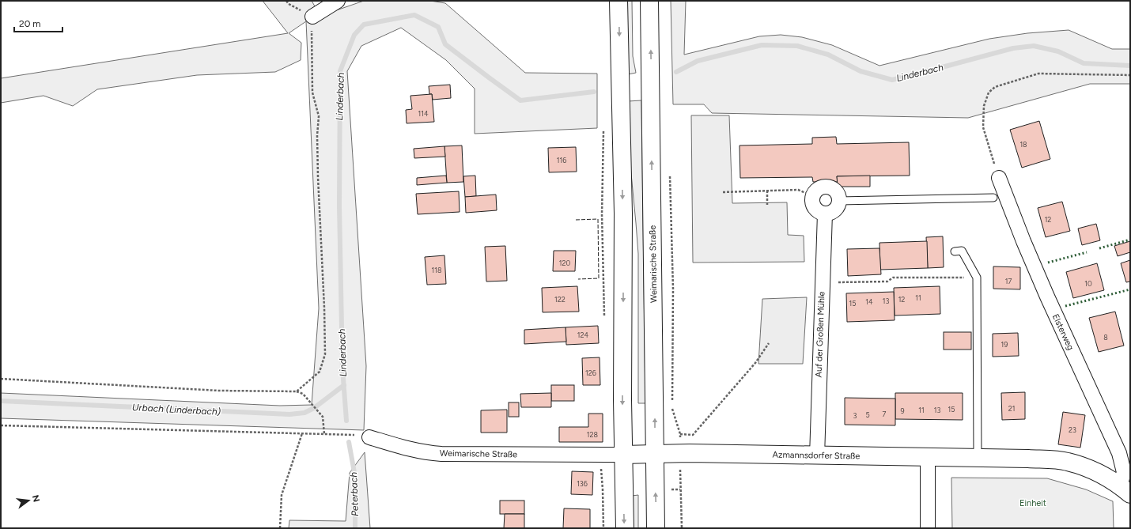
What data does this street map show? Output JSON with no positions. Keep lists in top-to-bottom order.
{
  "streets": {
    "main road": ["Weimarische Straße", "Azmannsdorfer Straße"],
    "street": ["Elsterweg", "Auf der Großen Mühle"]
  },
  "crossings": [
    ["Weimarische Straße", "Azmannsdorfer Straße"],
    ["Elsterweg", "Azmannsdorfer Straße"],
    ["Auf der Großen Mühle", "Azmannsdorfer Straße"]
  ],
  "one_way": ["Weimarische Straße"],
  "water": ["Linderbach", "Urbach (Linderbach)", "Peterbach"],
  "parks": ["Einheit"],
  "house_numbers": [
    "114",
    "18",
    "116",
    "12",
    "120",
    "118",
    "17",
    "10",
    "11",
    "122",
    "12",
    "13",
    "14",
    "15",
    "124",
    "8",
    "19",
    "126",
    "21",
    "15",
    "11",
    "13",
    "9",
    "7",
    "5",
    "3",
    "23",
    "128",
    "136"
  ],
  "scale_bar": "20 m",
  "north": "right"
}
